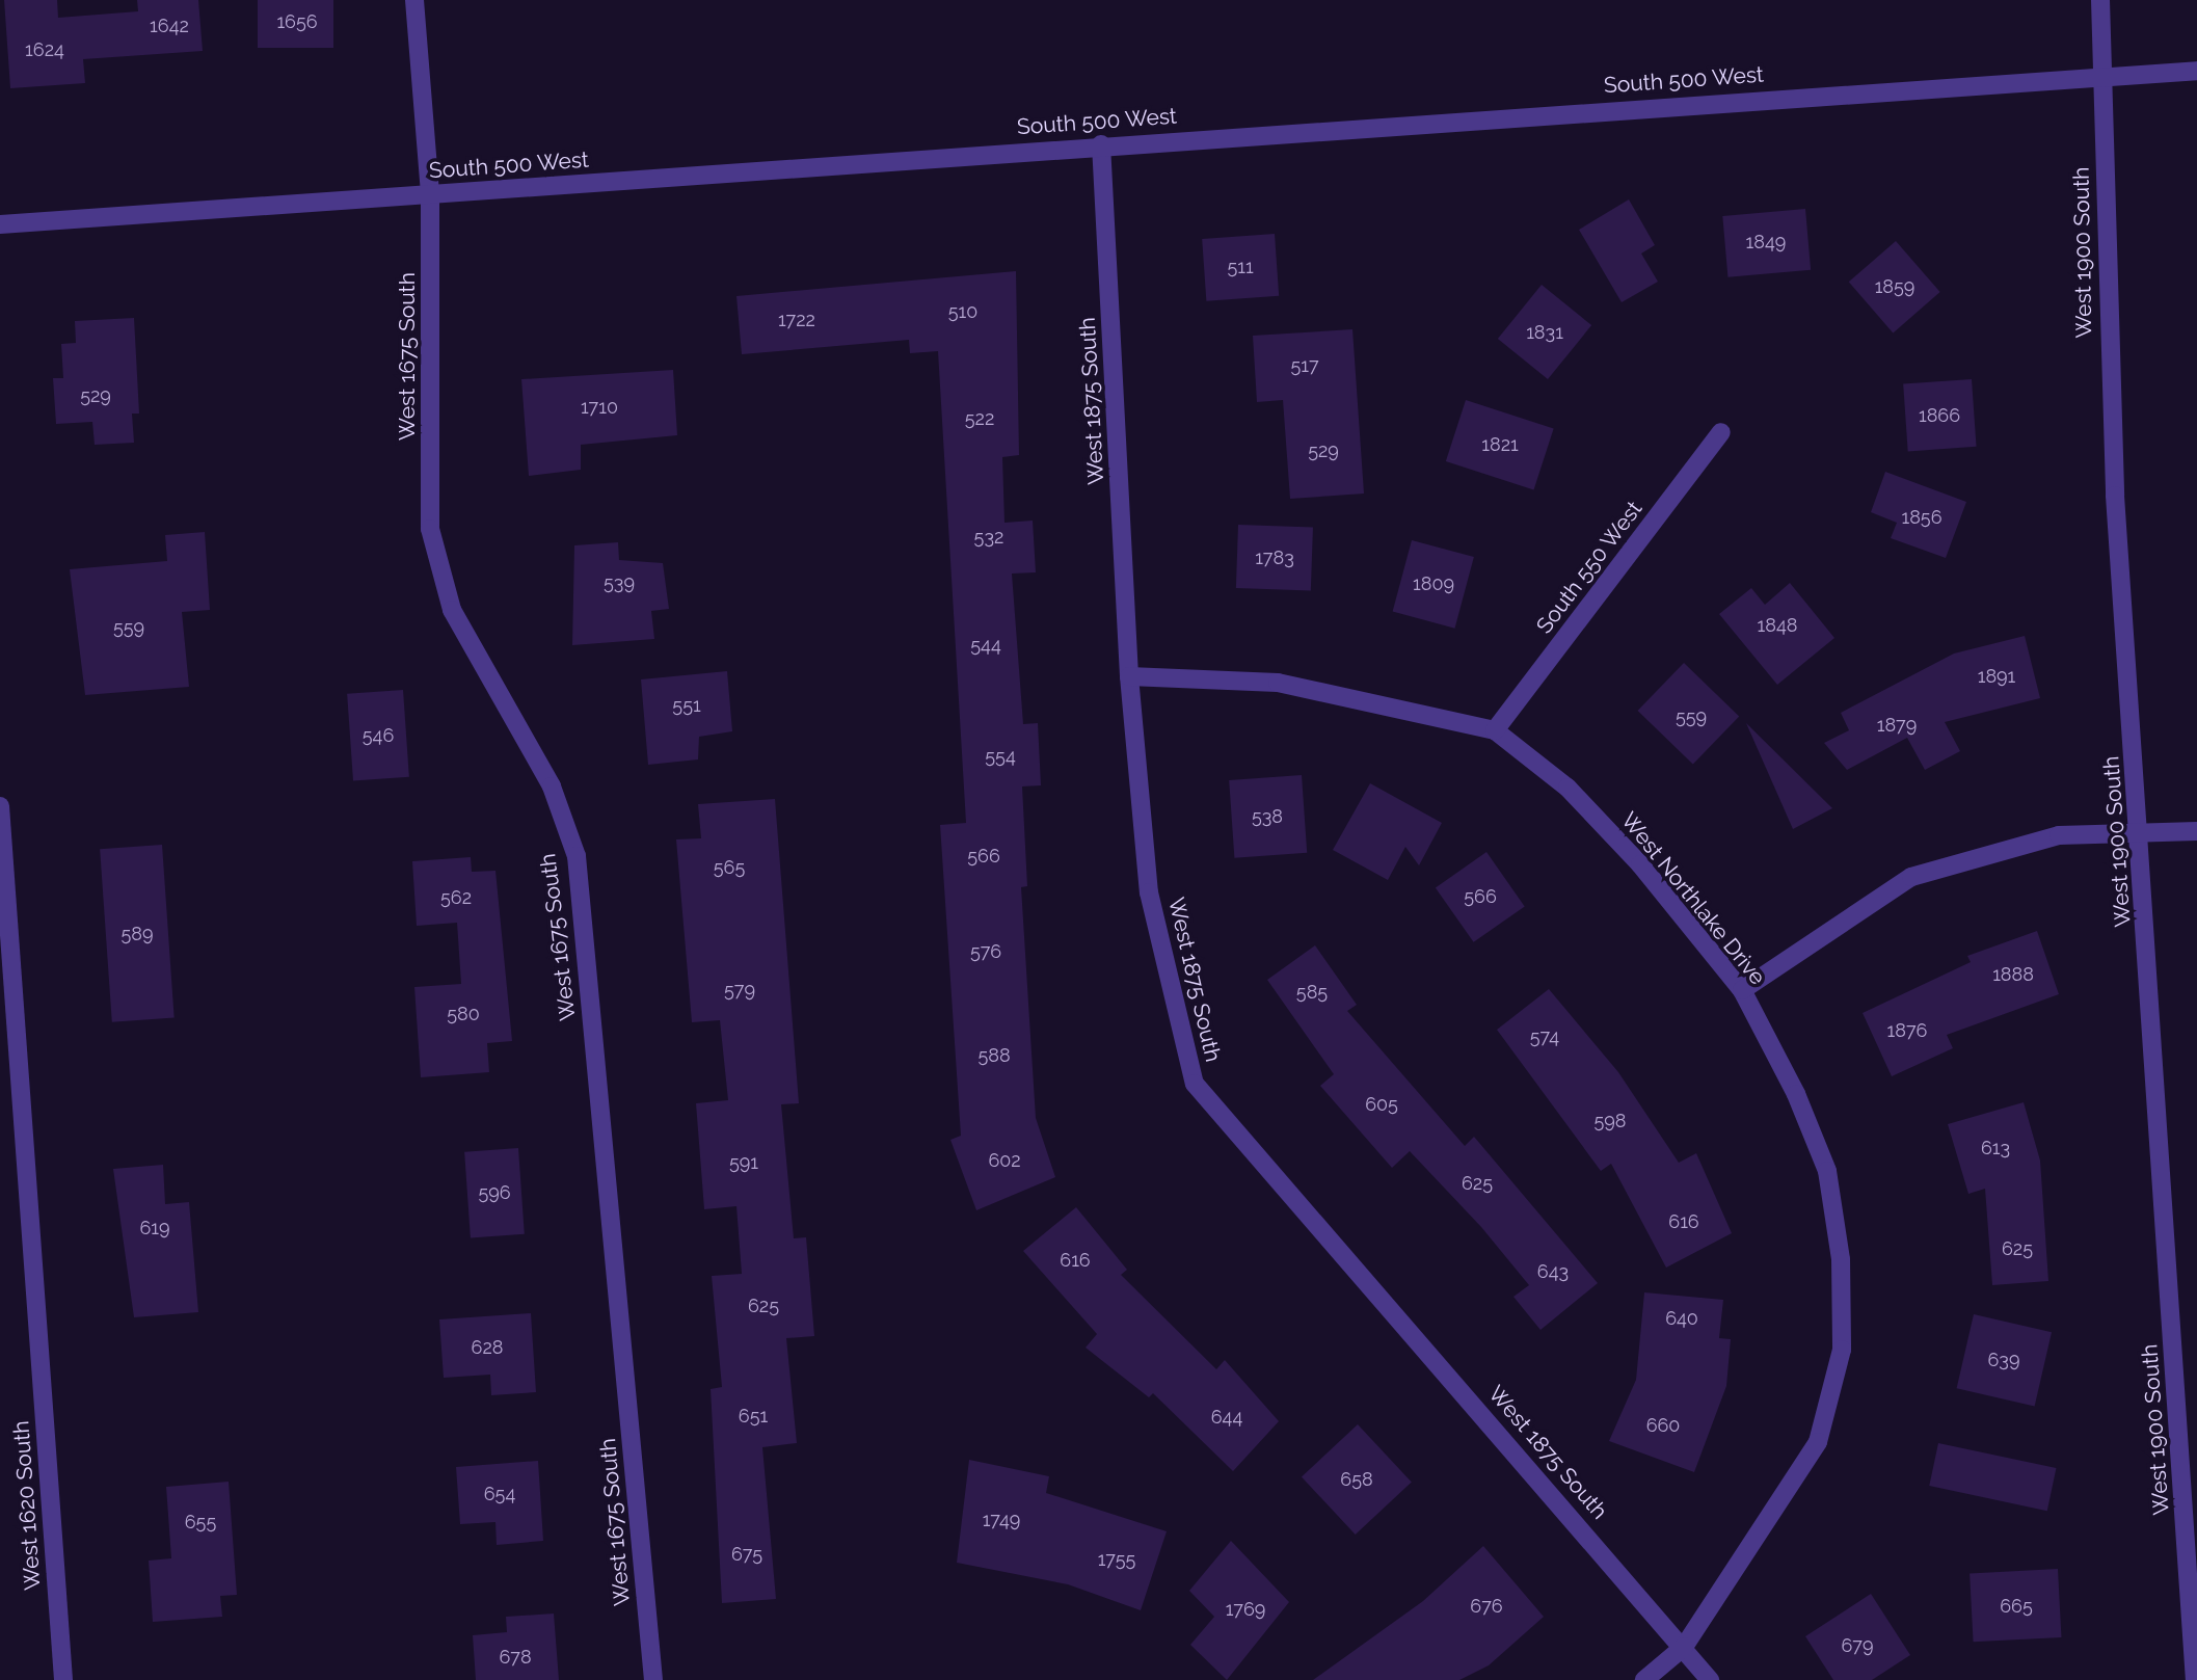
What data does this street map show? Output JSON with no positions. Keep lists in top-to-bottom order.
{
  "streets": {
    "street": [
      "South 500 West",
      "West 1900 South",
      "West 1675 South",
      "West 1875 South",
      "South 550 West",
      "West Northlake Drive",
      "West 1620 South"
    ]
  },
  "crossings": [
    ["South 500 West", "West 1900 South"],
    ["South 500 West", "West 1675 South"],
    ["South 500 West", "West 1875 South"],
    ["West 1875 South", "West Northlake Drive"],
    ["South 550 West", "West Northlake Drive"]
  ],
  "house_numbers": [
    "1656",
    "1642",
    "1624",
    "1849",
    "511",
    "1859",
    "510",
    "1722",
    "1831",
    "517",
    "529",
    "1710",
    "1866",
    "522",
    "1821",
    "529",
    "1856",
    "532",
    "1783",
    "539",
    "1809",
    "1848",
    "559",
    "544",
    "1891",
    "551",
    "559",
    "1879",
    "546",
    "554",
    "538",
    "566",
    "565",
    "566",
    "562",
    "589",
    "576",
    "1888",
    "579",
    "585",
    "580",
    "1876",
    "574",
    "588",
    "605",
    "598",
    "613",
    "602",
    "591",
    "625",
    "596",
    "616",
    "619",
    "625",
    "616",
    "643",
    "625",
    "640",
    "628",
    "639",
    "651",
    "644",
    "660",
    "658",
    "654",
    "1749",
    "655",
    "675",
    "1755",
    "676",
    "665",
    "1769",
    "679",
    "678"
  ]
}
